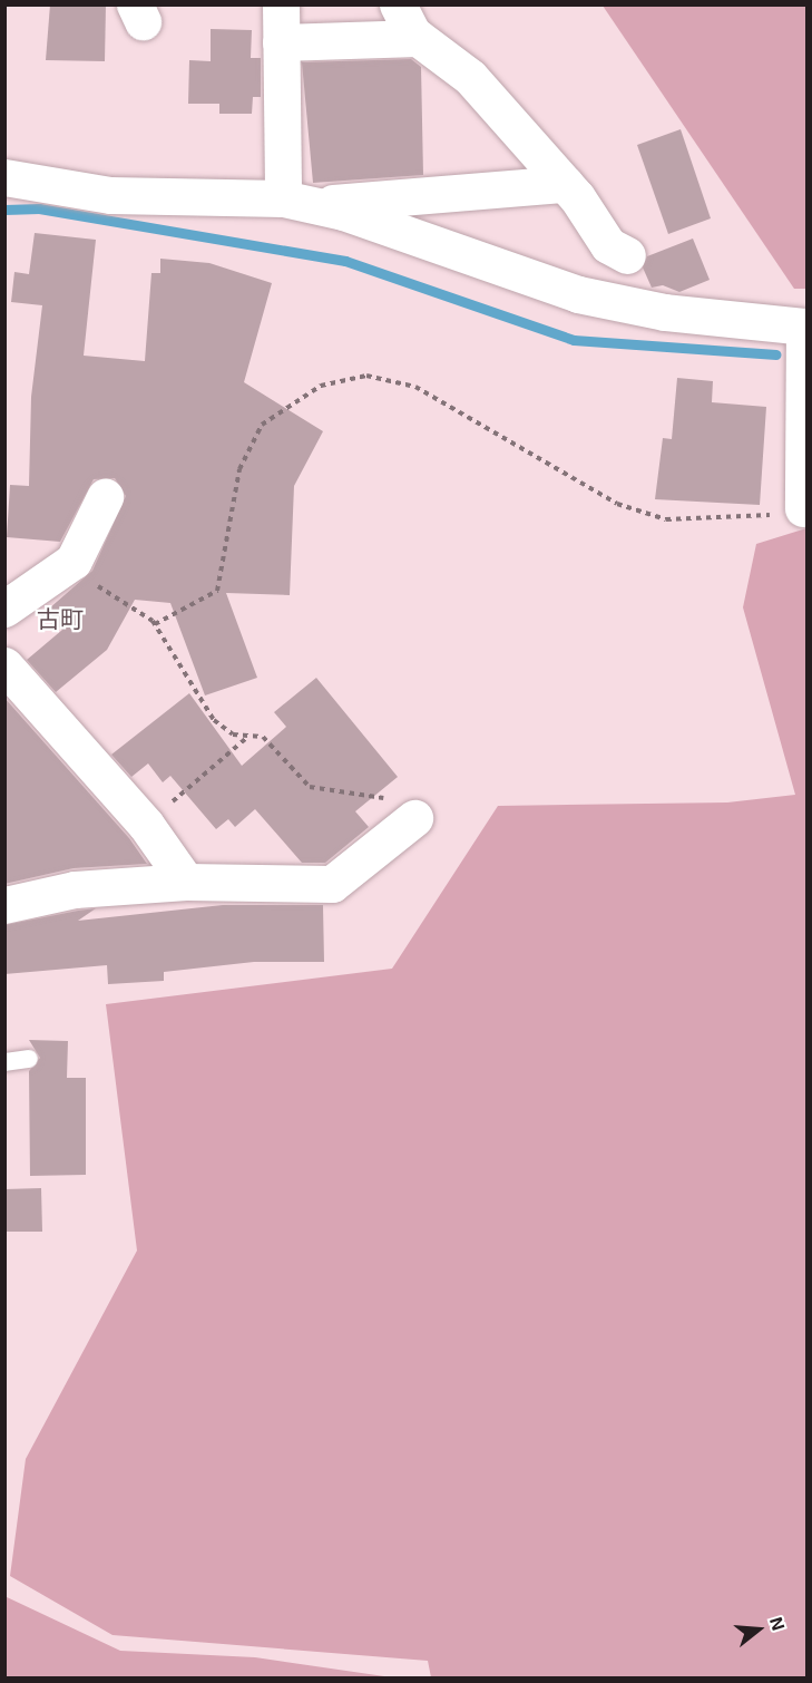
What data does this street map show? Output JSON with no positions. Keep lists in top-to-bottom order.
{
  "districts": ["古町"],
  "north": "right"
}
